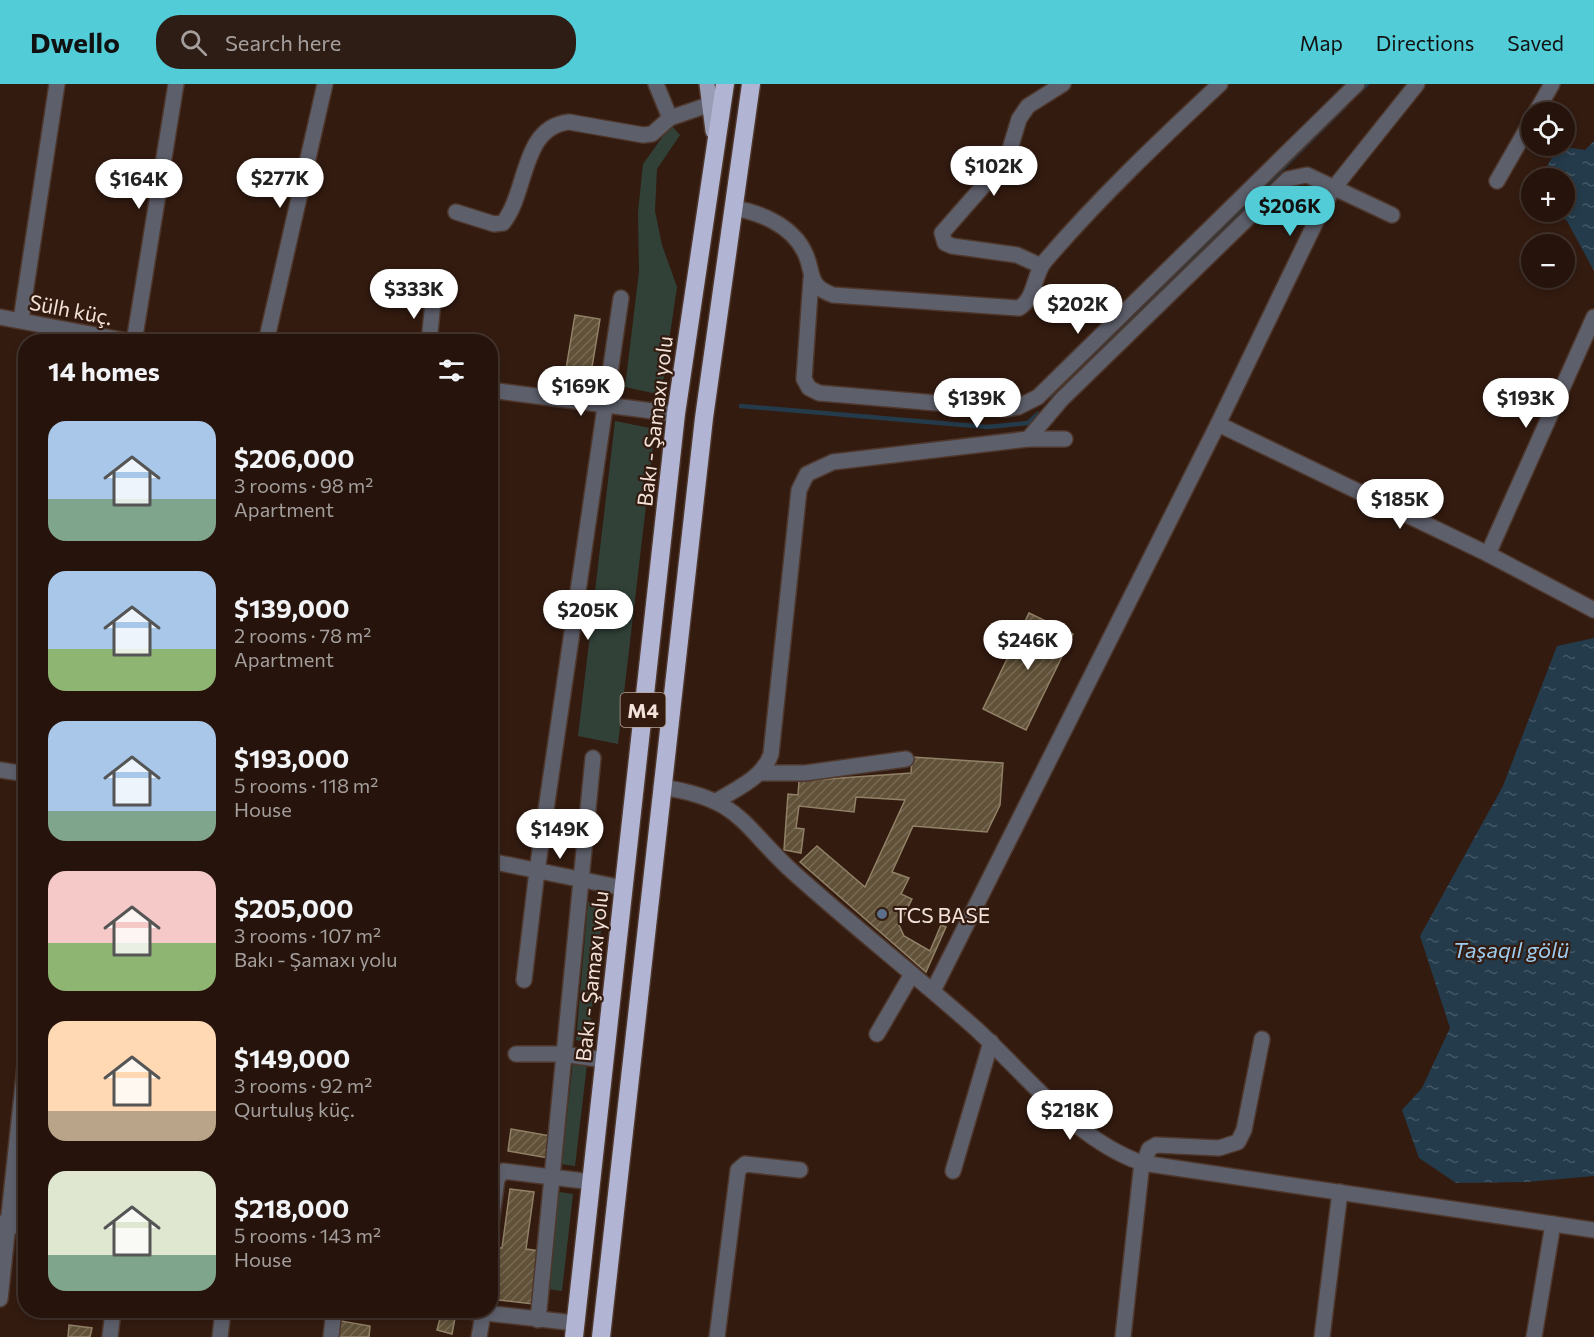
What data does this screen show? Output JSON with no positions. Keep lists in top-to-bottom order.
{
  "streets": {
    "highway": ["Bakı - Şamaxı yolu", "M4"],
    "street": ["Sülh küç."]
  },
  "water": ["Taşaqıl gölü"],
  "places": ["TCS BASE"],
  "page": {
    "header": "Dwello",
    "search": "Search here",
    "nav": ["Map", "Directions", "Saved"],
    "map_buttons": ["+", "−"],
    "price": [
      "$102K",
      "$277K",
      "$164K",
      "$206K",
      "$333K",
      "$202K",
      "$169K",
      "$139K",
      "$193K",
      "$185K",
      "$205K",
      "$246K",
      "$149K",
      "$218K"
    ],
    "heading": "14 homes",
    "list": [
      {
        "name": "$206,000",
        "note": "3 rooms · 98 m² · Apartment"
      },
      {
        "name": "$139,000",
        "note": "2 rooms · 78 m² · Apartment"
      },
      {
        "name": "$193,000",
        "note": "5 rooms · 118 m² · House"
      },
      {
        "name": "$205,000",
        "note": "3 rooms · 107 m² · Bakı - Şamaxı yolu"
      },
      {
        "name": "$149,000",
        "note": "3 rooms · 92 m² · Qurtuluş küç."
      },
      {
        "name": "$218,000",
        "note": "5 rooms · 143 m² · House"
      }
    ]
  }
}
